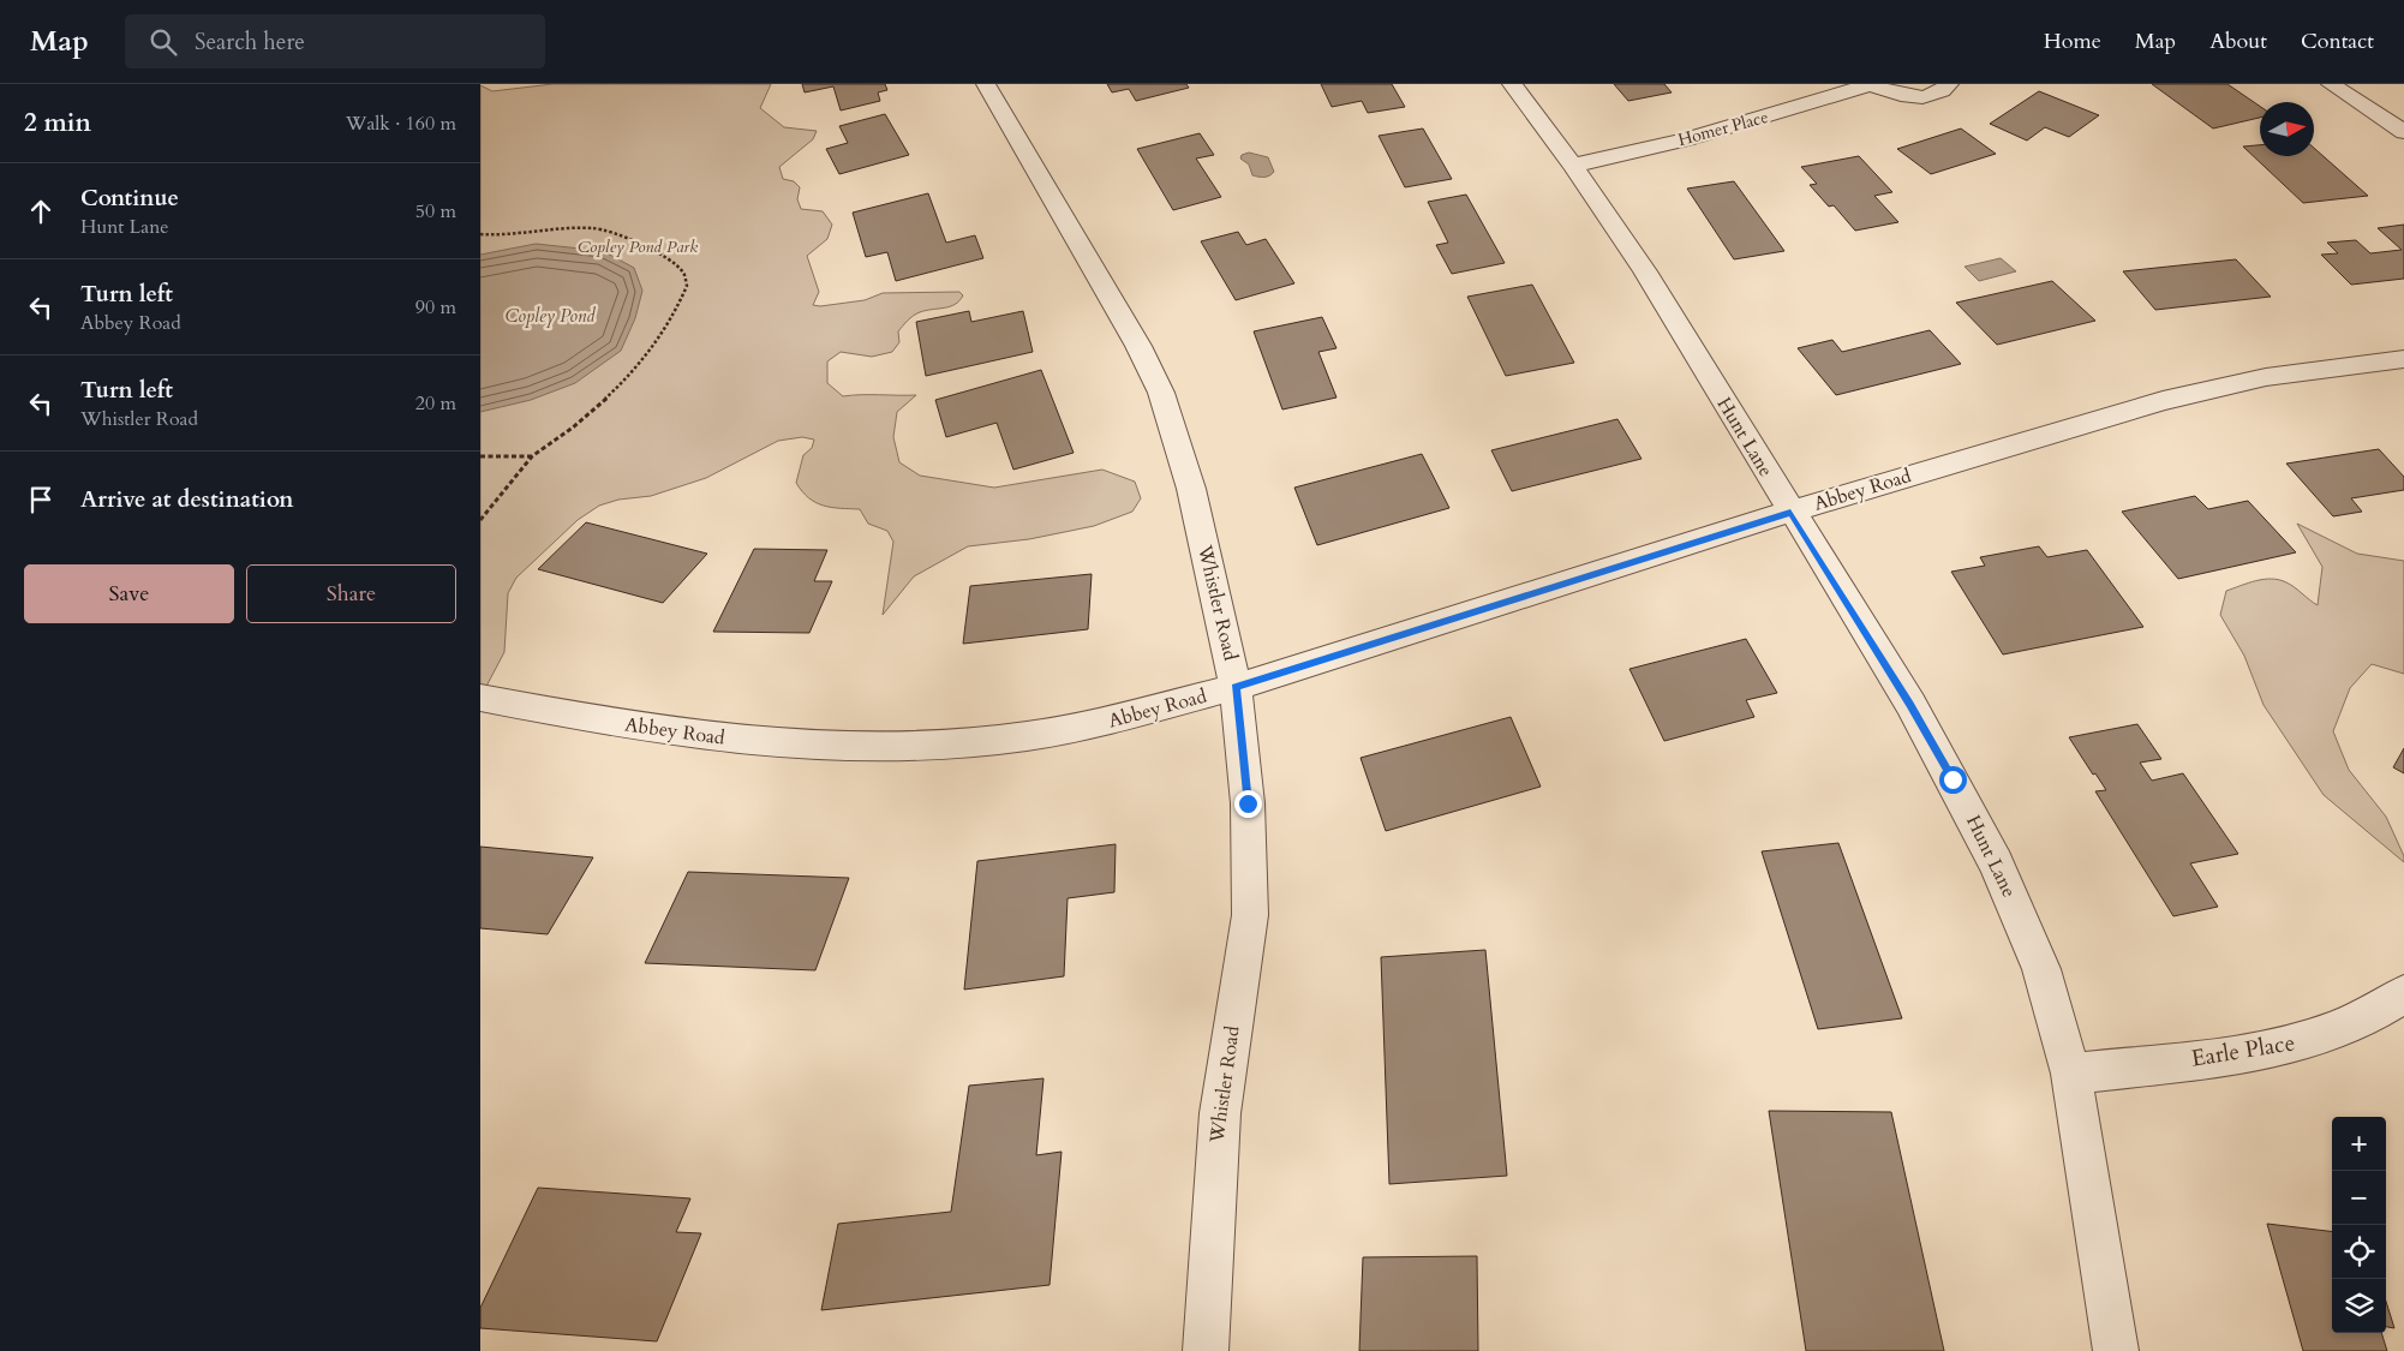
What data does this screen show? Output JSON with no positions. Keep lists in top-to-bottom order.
{
  "streets": {
    "street": [
      "Homer Place",
      "Hunt Lane",
      "Abbey Road",
      "Whistler Road",
      "Earle Place"
    ]
  },
  "crossings": [
    ["Homer Place", "Hunt Lane"],
    ["Hunt Lane", "Abbey Road"],
    ["Hunt Lane", "Earle Place"],
    ["Abbey Road", "Whistler Road"]
  ],
  "water": ["Copley Pond"],
  "parks": ["Copley Pond Park"],
  "north": "right",
  "page": {
    "header": "Map",
    "search": "Search here",
    "nav": [
      "Home",
      "Map",
      "About",
      "Contact"
    ],
    "heading": ["2 min", "Walk · 160 m"],
    "list": [
      ["Continue", "Hunt Lane", "50 m"],
      ["Turn left", "Abbey Road", "90 m"],
      ["Turn left", "Whistler Road", "20 m"],
      "Arrive at destination"
    ],
    "buttons": ["Save", "Share"],
    "map_buttons": ["+", "−"]
  }
}
